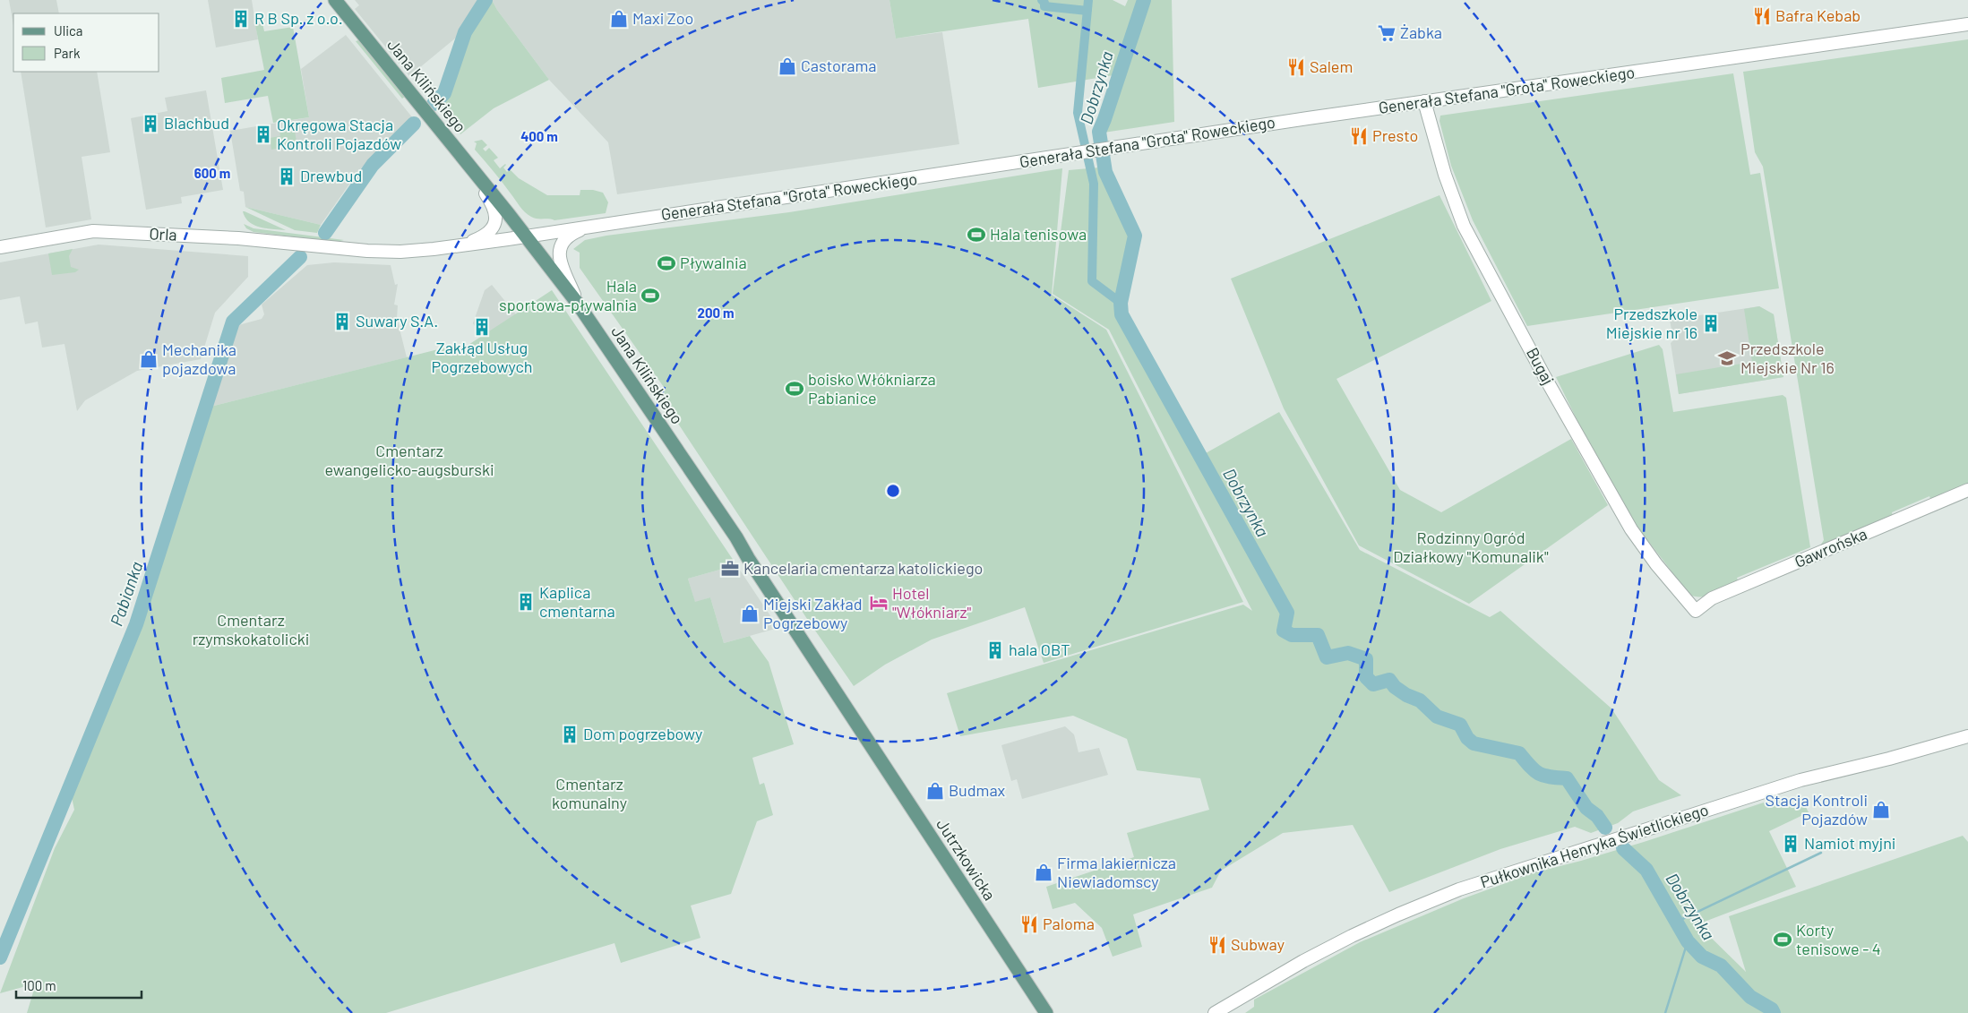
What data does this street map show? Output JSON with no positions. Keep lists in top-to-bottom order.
{
  "streets": {
    "main road": ["Jana Kilińskiego", "Jutrzkowicka"],
    "street": [
      "Generała Stefana \"Grota\" Roweckiego",
      "Orla",
      "Bugaj",
      "Gawrońska",
      "Pułkownika Henryka Świetlickiego"
    ]
  },
  "crossings": [
    ["Jana Kilińskiego", "Generała Stefana \"Grota\" Roweckiego"],
    ["Jana Kilińskiego", "Jutrzkowicka"],
    ["Generała Stefana \"Grota\" Roweckiego", "Orla"],
    ["Generała Stefana \"Grota\" Roweckiego", "Bugaj"],
    ["Bugaj", "Gawrońska"]
  ],
  "water": ["Dobrzynka", "Pabianka"],
  "parks": [
    "Cmentarz ewangelicko-augsburski",
    "Rodzinny Ogród Działkowy \"Komunalik\"",
    "Cmentarz rzymskokatolicki",
    "Cmentarz komunalny"
  ],
  "places": {
    "restaurant": [
      "Bafra Kebab",
      "Salem",
      "Presto",
      "Paloma",
      "Subway"
    ],
    "building": [
      "R B Sp. z o.o.",
      "Blachbud",
      "Okręgowa Stacja Kontroli Pojazdów",
      "Drewbud",
      "Suwary S.A.",
      "Przedszkole Miejskie nr 16",
      "Zakłąd Usług Pogrzebowych",
      "Kaplica cmentarna",
      "hala OBT",
      "Dom pogrzebowy",
      "Namiot myjni"
    ],
    "shop": [
      "Maxi Zoo",
      "Castorama",
      "Mechanika pojazdowa",
      "Miejski Zakład Pogrzebowy",
      "Budmax",
      "Stacja Kontroli Pojazdów",
      "Firma lakiernicza Niewiadomscy"
    ],
    "supermarket": ["Żabka"],
    "sports": [
      "Hala tenisowa",
      "Pływalnia",
      "Hala sportowa-pływalnia",
      "boisko Włókniarza Pabianice",
      "Korty tenisowe - 4"
    ],
    "school or university": ["Przedszkole Miejskie Nr 16"],
    "office": ["Kancelaria cmentarza katolickiego"],
    "hotel": ["Hotel \"Włókniarz\""]
  },
  "legend": ["Ulica", "Park"],
  "scale_bar": "100 m",
  "rings": ["400 m", "600 m", "200 m"]
}
